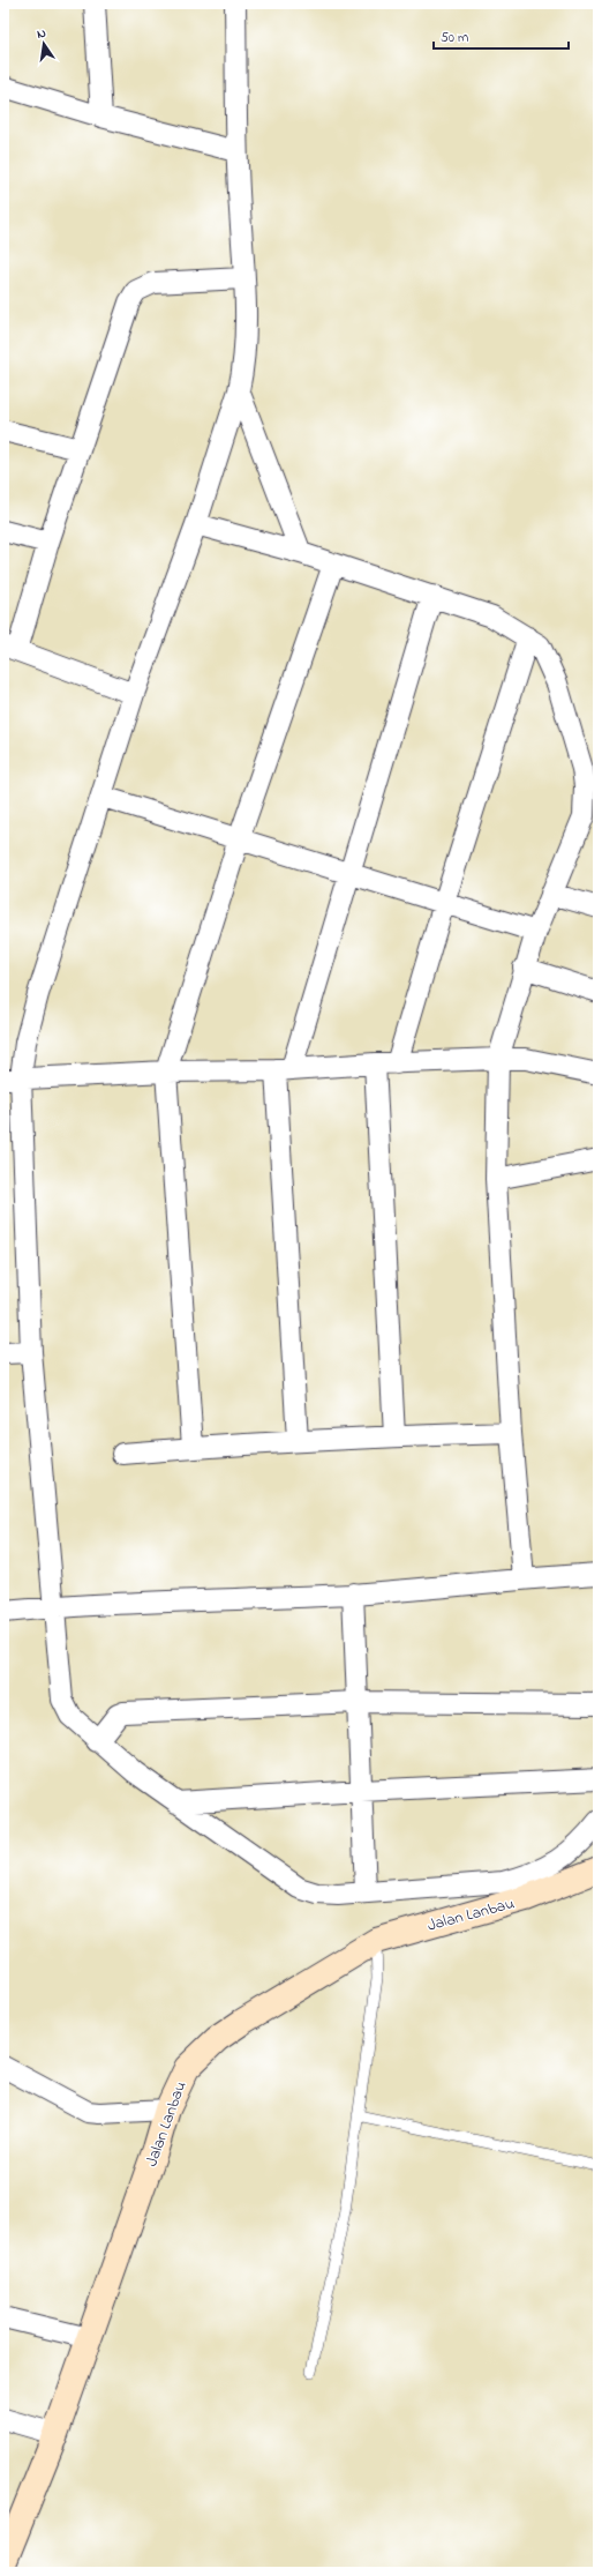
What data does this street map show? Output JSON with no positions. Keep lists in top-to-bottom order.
{
  "streets": {
    "street": ["Jalan Lanbau"]
  },
  "scale_bar": "50 m",
  "north": "top"
}
